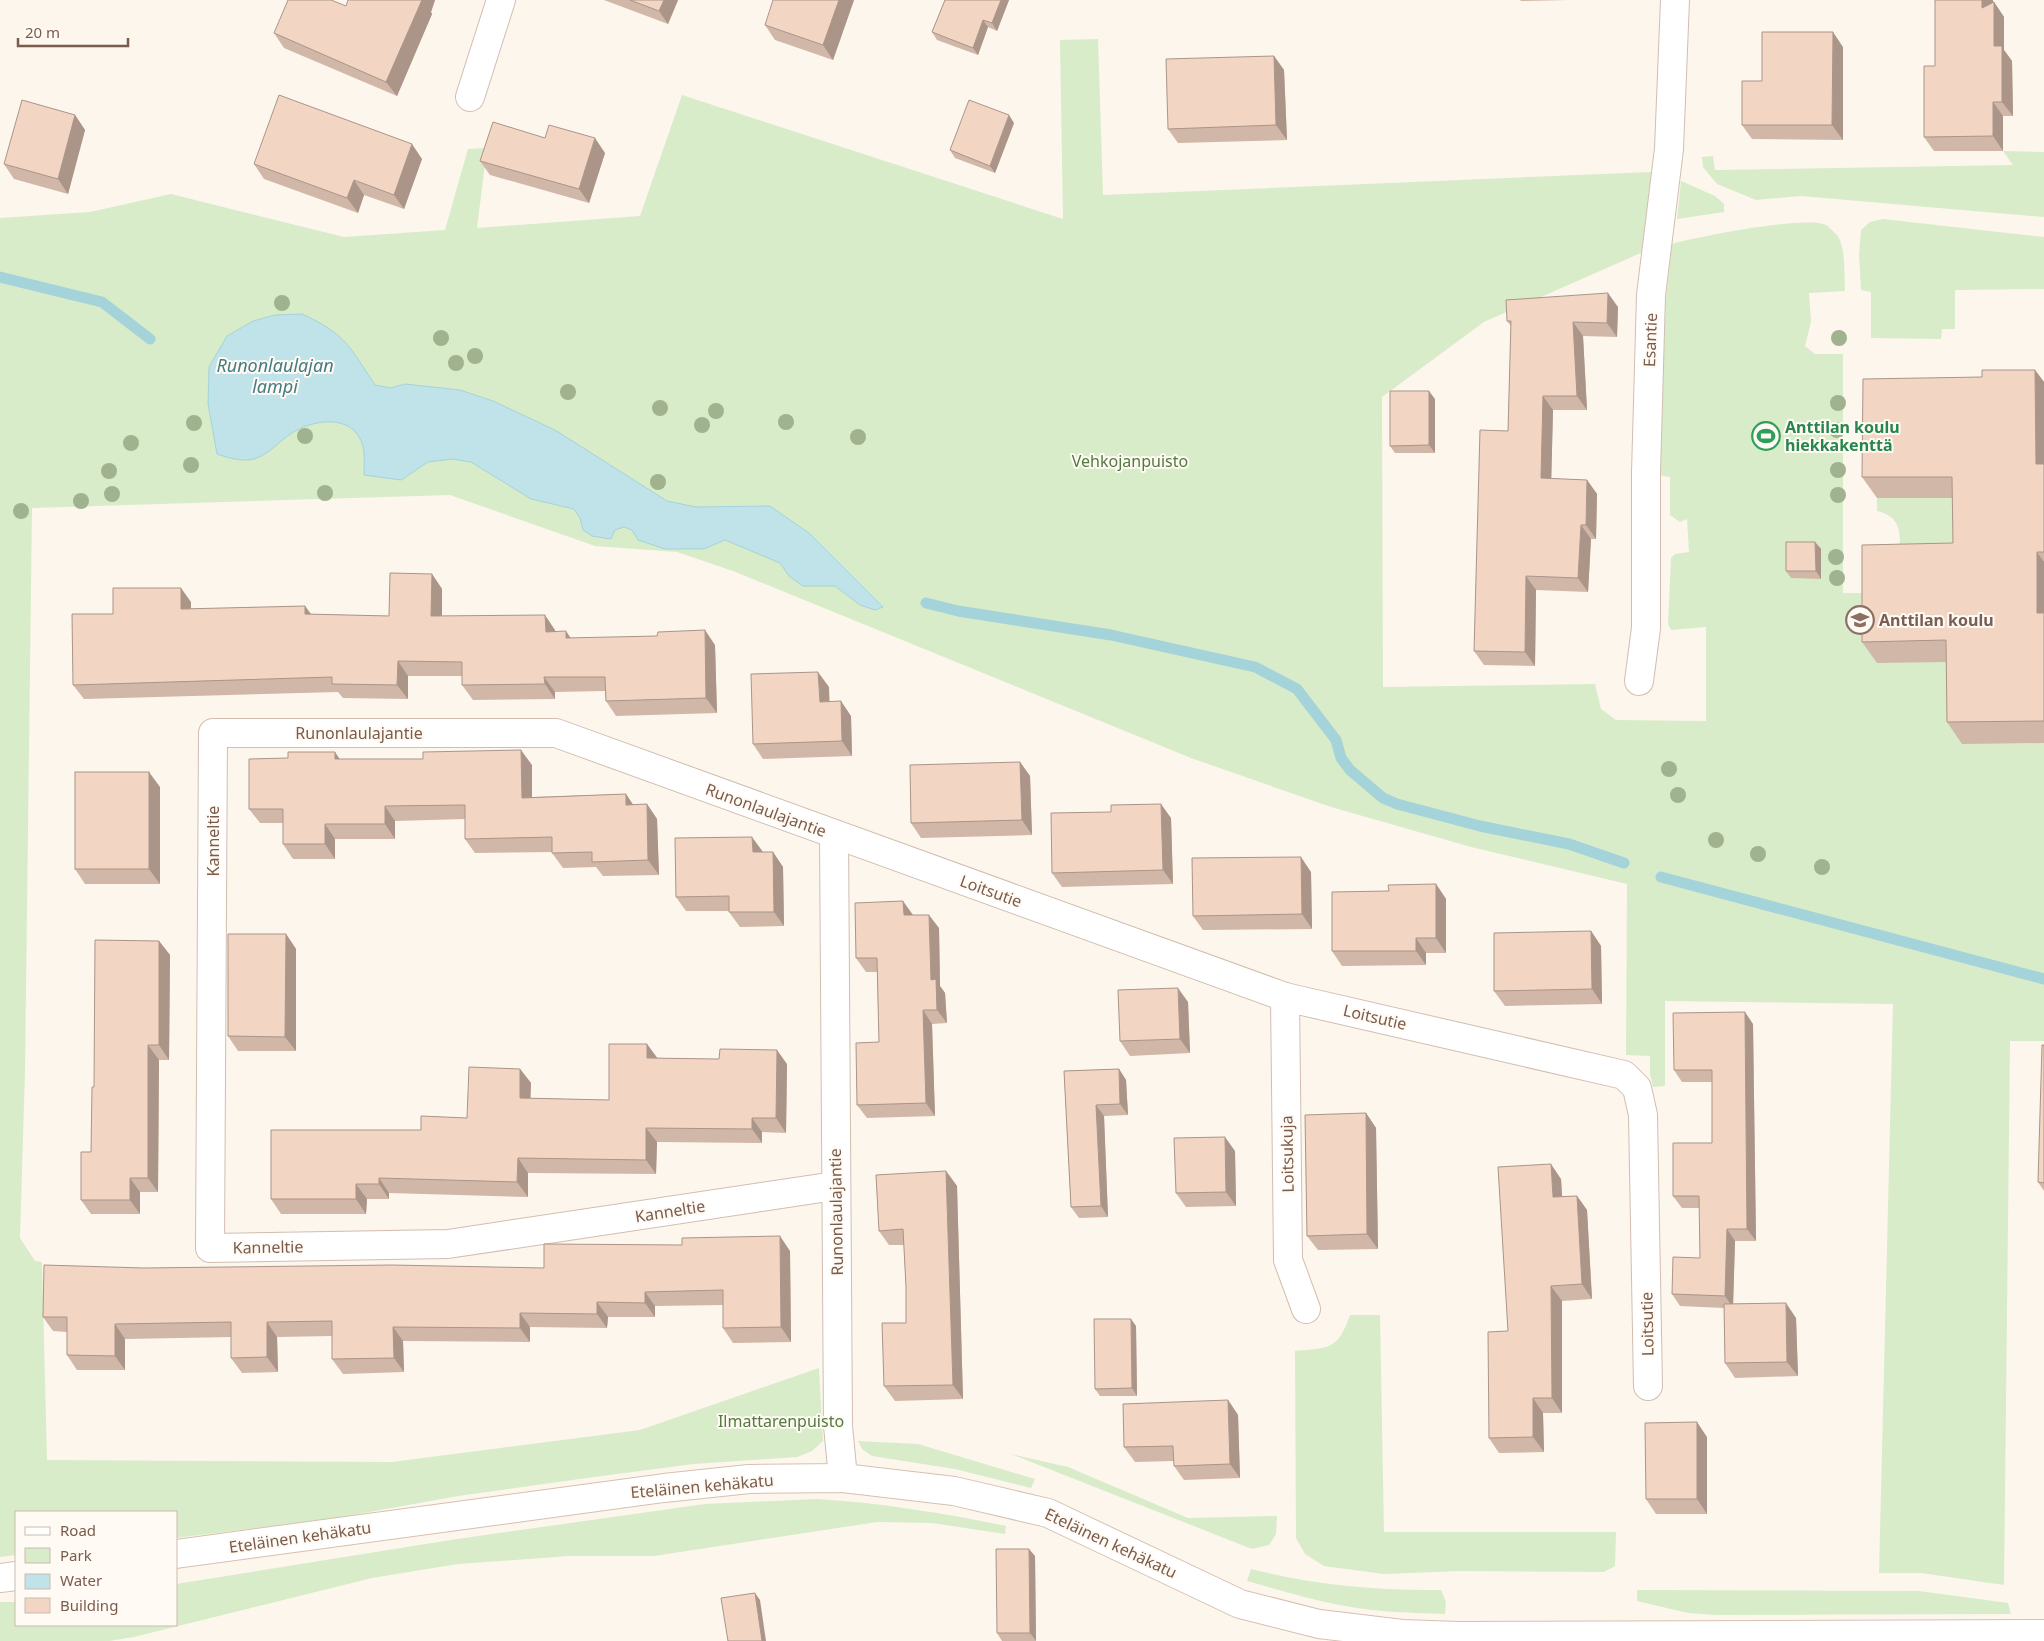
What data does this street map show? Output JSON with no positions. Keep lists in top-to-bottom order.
{
  "streets": {
    "street": [
      "Esantie",
      "Runonlaulajantie",
      "Kanneltie",
      "Loitsutie",
      "Loitsukuja",
      "Eteläinen kehäkatu"
    ]
  },
  "crossings": [
    ["Runonlaulajantie", "Kanneltie"],
    ["Runonlaulajantie", "Loitsutie"],
    ["Runonlaulajantie", "Eteläinen kehäkatu"],
    ["Loitsutie", "Loitsukuja"]
  ],
  "water": ["Runonlaulajan lampi"],
  "parks": ["Vehkojanpuisto", "Ilmattarenpuisto"],
  "places": {
    "sports": ["Anttilan koulu hiekkakenttä"],
    "school or university": ["Anttilan koulu"]
  },
  "legend": [
    "Road",
    "Park",
    "Water",
    "Building"
  ],
  "scale_bar": "20 m"
}
